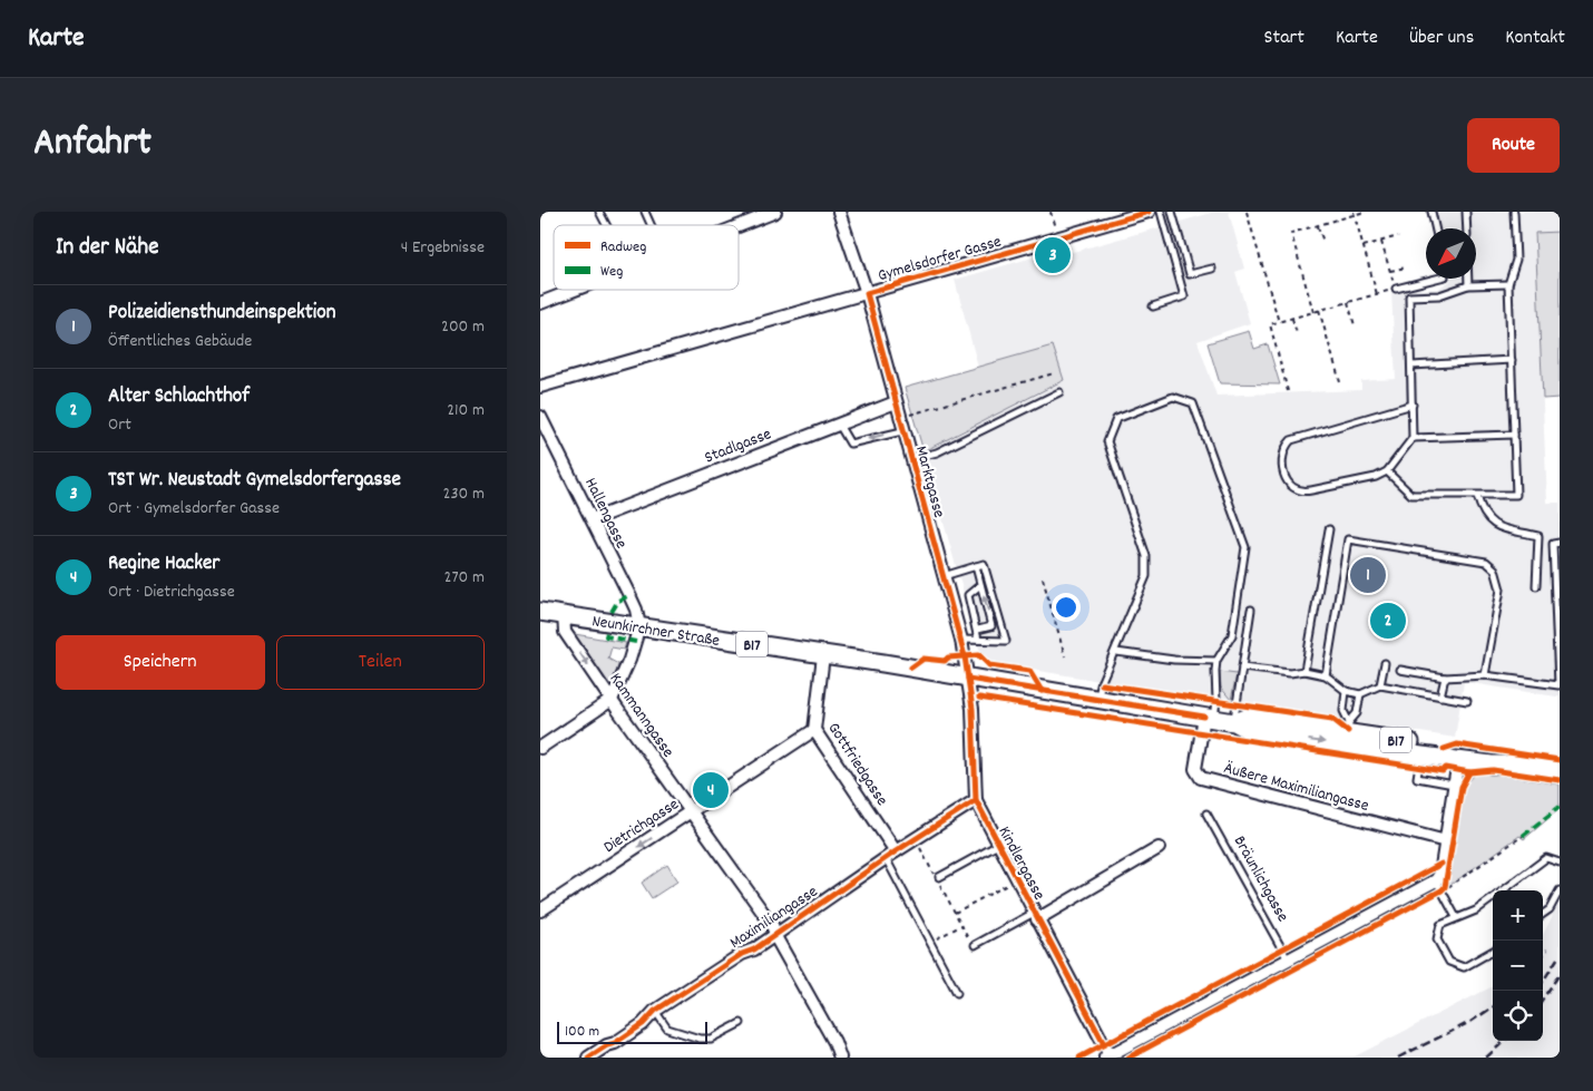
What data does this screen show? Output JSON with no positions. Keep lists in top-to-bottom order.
{
  "streets": {
    "main road": ["Neunkirchner Straße", "B17"],
    "street": [
      "Gymelsdorfer Gasse",
      "Stadlgasse",
      "Marktgasse",
      "Hallengasse",
      "Kammanngasse",
      "Gottfriedgasse",
      "Äußere Maximiliangasse",
      "Dietrichgasse",
      "Kindlergasse",
      "Maximiliangasse"
    ],
    "lane": ["Bräunlichgasse"]
  },
  "crossings": [
    ["Gymelsdorfer Gasse", "Marktgasse"],
    ["Stadlgasse", "Marktgasse"],
    ["Stadlgasse", "Hallengasse"],
    ["Marktgasse", "Neunkirchner Straße"],
    ["Marktgasse", "Kindlergasse"],
    ["Hallengasse", "Neunkirchner Straße"],
    ["Neunkirchner Straße", "Kammanngasse"],
    ["Neunkirchner Straße", "Gottfriedgasse"],
    ["Neunkirchner Straße", "Äußere Maximiliangasse"],
    ["Neunkirchner Straße", "Kindlergasse"],
    ["Kammanngasse", "Dietrichgasse"],
    ["Kammanngasse", "Maximiliangasse"],
    ["Gottfriedgasse", "Dietrichgasse"],
    ["Gottfriedgasse", "Maximiliangasse"],
    ["Kindlergasse", "Maximiliangasse"]
  ],
  "one_way": ["Dietrichgasse"],
  "legend": ["Radweg", "Weg"],
  "scale_bar": "100 m",
  "north": "bottom left",
  "page": {
    "header": "Karte",
    "nav": [
      "Start",
      "Karte",
      "Über uns",
      "Kontakt"
    ],
    "title": "Anfahrt",
    "buttons": [
      "Route",
      ["Speichern", "Teilen"]
    ],
    "heading": ["In der Nähe", "4 Ergebnisse"],
    "pins": [
      "3",
      "1",
      "2",
      "4"
    ],
    "list": [
      {
        "mark": "1",
        "name": "Polizeidiensthundeinspektion",
        "note": "Öffentliches Gebäude",
        "value": "200 m"
      },
      {
        "mark": "2",
        "name": "Alter Schlachthof",
        "note": "Ort",
        "value": "210 m"
      },
      {
        "mark": "3",
        "name": "TST Wr. Neustadt Gymelsdorfergasse",
        "note": "Ort · Gymelsdorfer Gasse",
        "value": "230 m"
      },
      {
        "mark": "4",
        "name": "Regine Hacker",
        "note": "Ort · Dietrichgasse",
        "value": "270 m"
      }
    ],
    "map_buttons": ["+", "−"],
    "scale": "100 m"
  }
}
